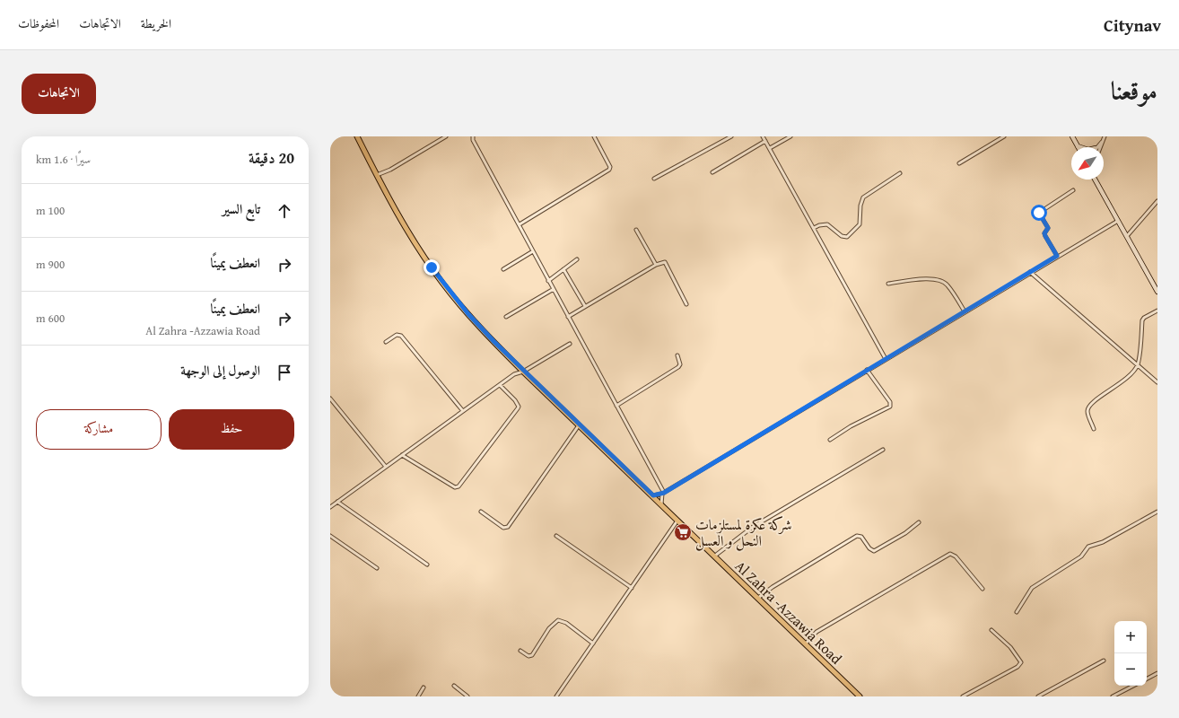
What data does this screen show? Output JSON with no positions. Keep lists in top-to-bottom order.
{
  "streets": {
    "main road": ["Al Zahra -Azzawia Road"]
  },
  "places": {
    "supermarket": ["شركة عكرة لمستلزمات النحل و العسل"]
  },
  "north": "bottom left",
  "page": {
    "header": "Citynav",
    "nav": ["الخريطة", "الاتجاهات", "المحفوظات"],
    "title": "موقعنا",
    "buttons": [
      "الاتجاهات",
      ["حفظ", "مشاركة"]
    ],
    "heading": ["20 دقيقة", "سيرًا · 1.6 km"],
    "list": [
      ["تابع السير", "100 m"],
      ["انعطف يمينًا", "900 m"],
      ["انعطف يمينًا", "Al Zahra -Azzawia Road", "600 m"],
      "الوصول إلى الوجهة"
    ],
    "map_buttons": ["+", "−"]
  }
}
